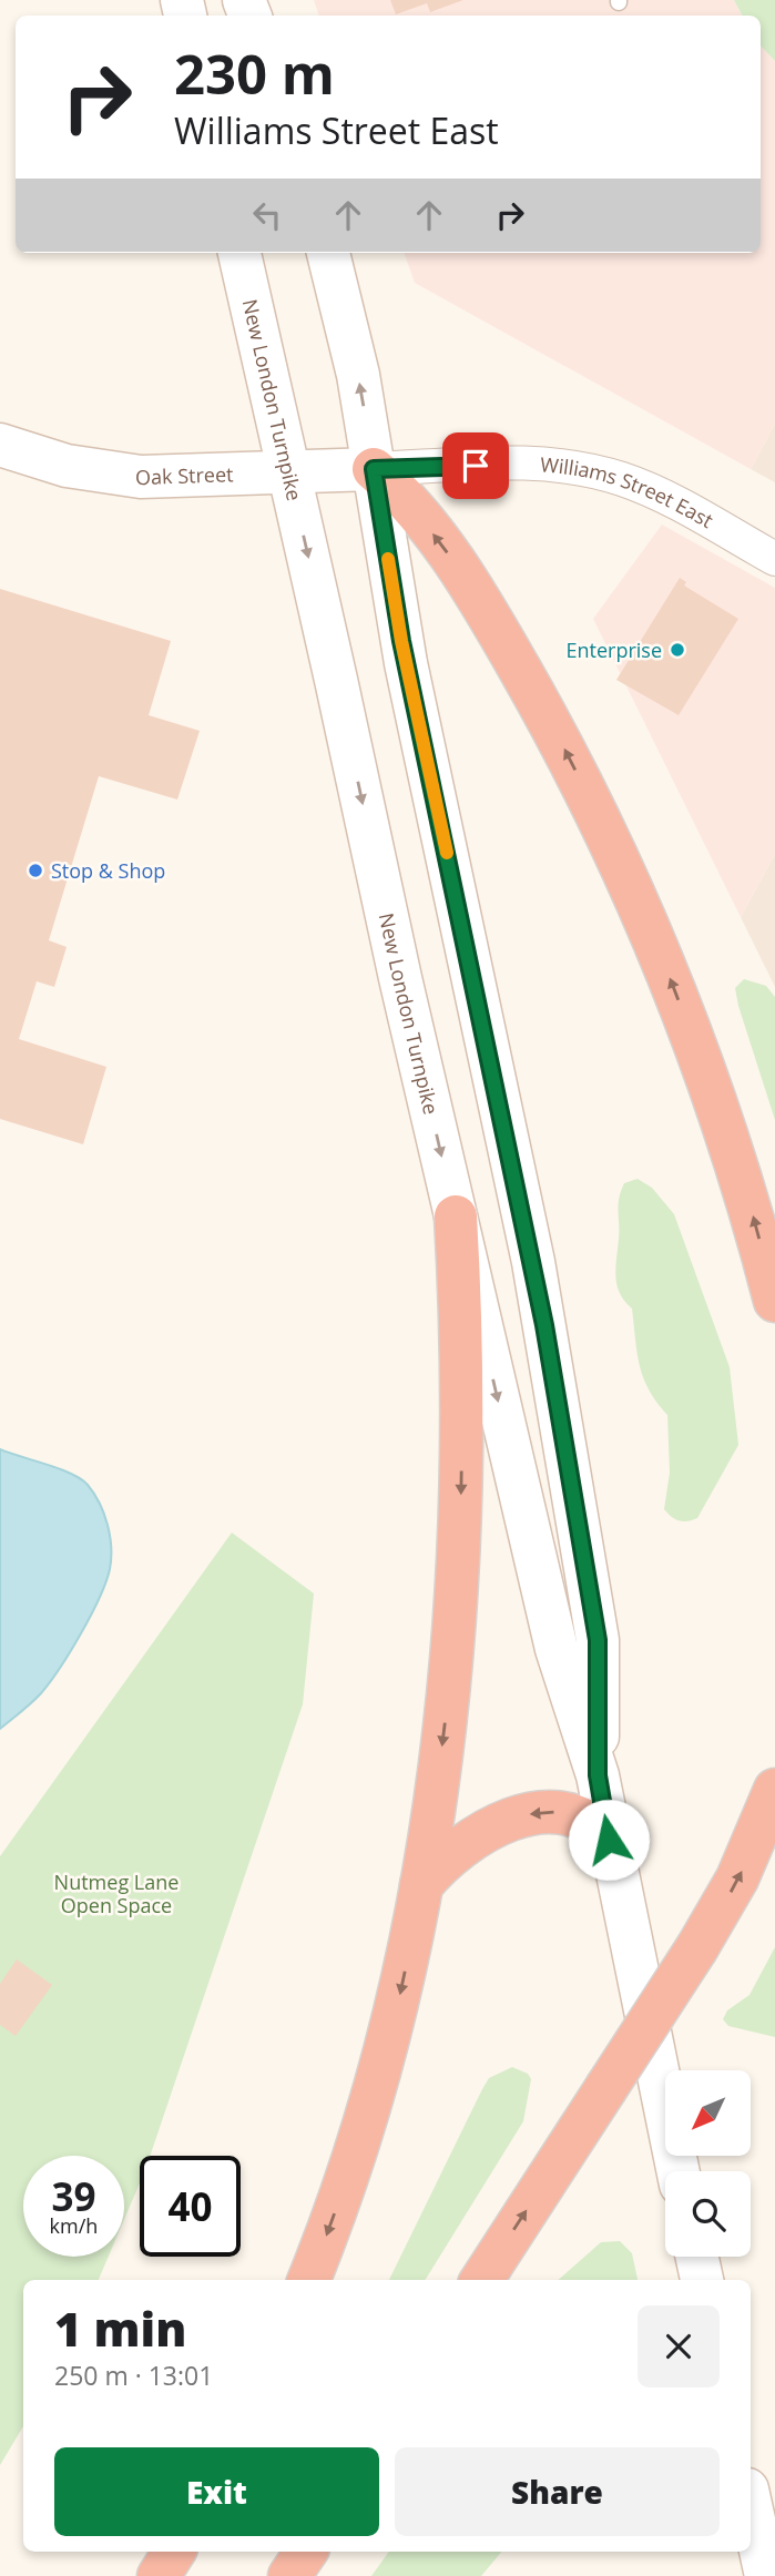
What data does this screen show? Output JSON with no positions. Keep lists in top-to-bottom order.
{
  "streets": {
    "street": ["New London Turnpike", "Oak Street", "Williams Street East"]
  },
  "crossings": [
    ["New London Turnpike", "Oak Street"],
    ["New London Turnpike", "Williams Street East"],
    ["Oak Street", "Williams Street East"]
  ],
  "parks": ["Nutmeg Lane Open Space"],
  "places": ["Enterprise", "Stop & Shop"],
  "north": "bottom left",
  "page": {
    "turn": ["230 m", "Williams Street East"],
    "speed": "39 km/h",
    "limit": "40",
    "heading": ["1 min", "250 m · 13:01"],
    "buttons": ["Exit", "Share"]
  }
}
